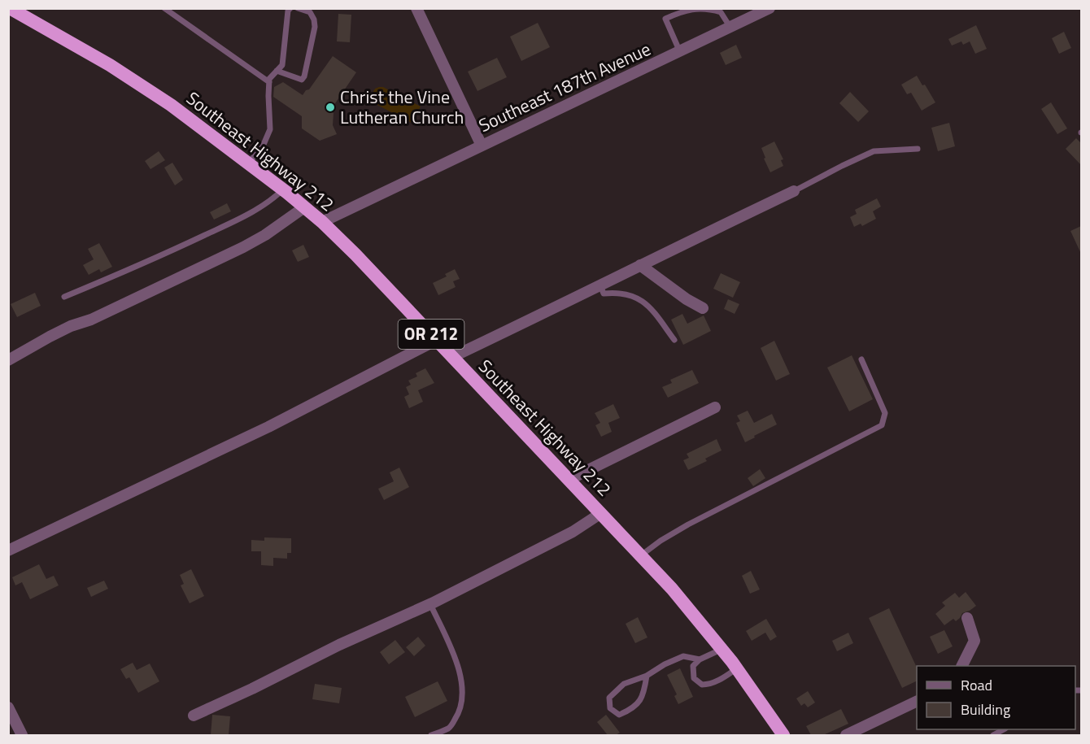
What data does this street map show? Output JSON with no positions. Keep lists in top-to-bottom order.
{
  "streets": {
    "highway": ["Southeast Highway 212", "OR 212"],
    "street": ["Southeast 187th Avenue"]
  },
  "crossings": [
    ["Southeast 187th Avenue", "Southeast Highway 212"]
  ],
  "places": ["Christ the Vine Lutheran Church"],
  "legend": ["Road", "Building"]
}
